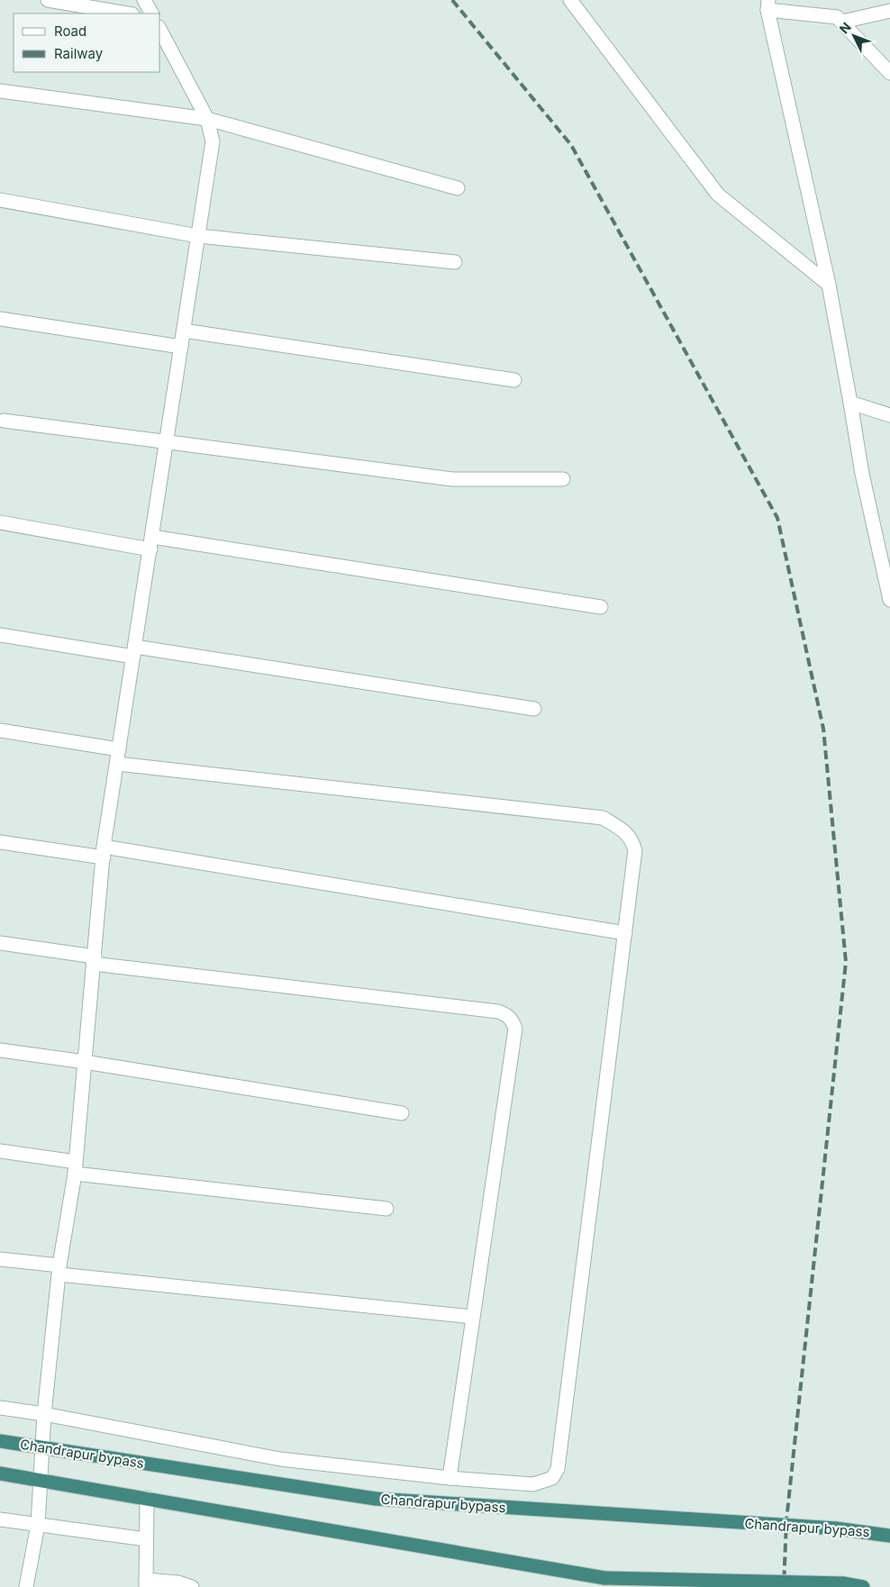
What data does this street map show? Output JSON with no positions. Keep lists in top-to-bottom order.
{
  "streets": {
    "highway": ["Chandrapur bypass"]
  },
  "legend": ["Road", "Railway"],
  "north": "top left"
}
